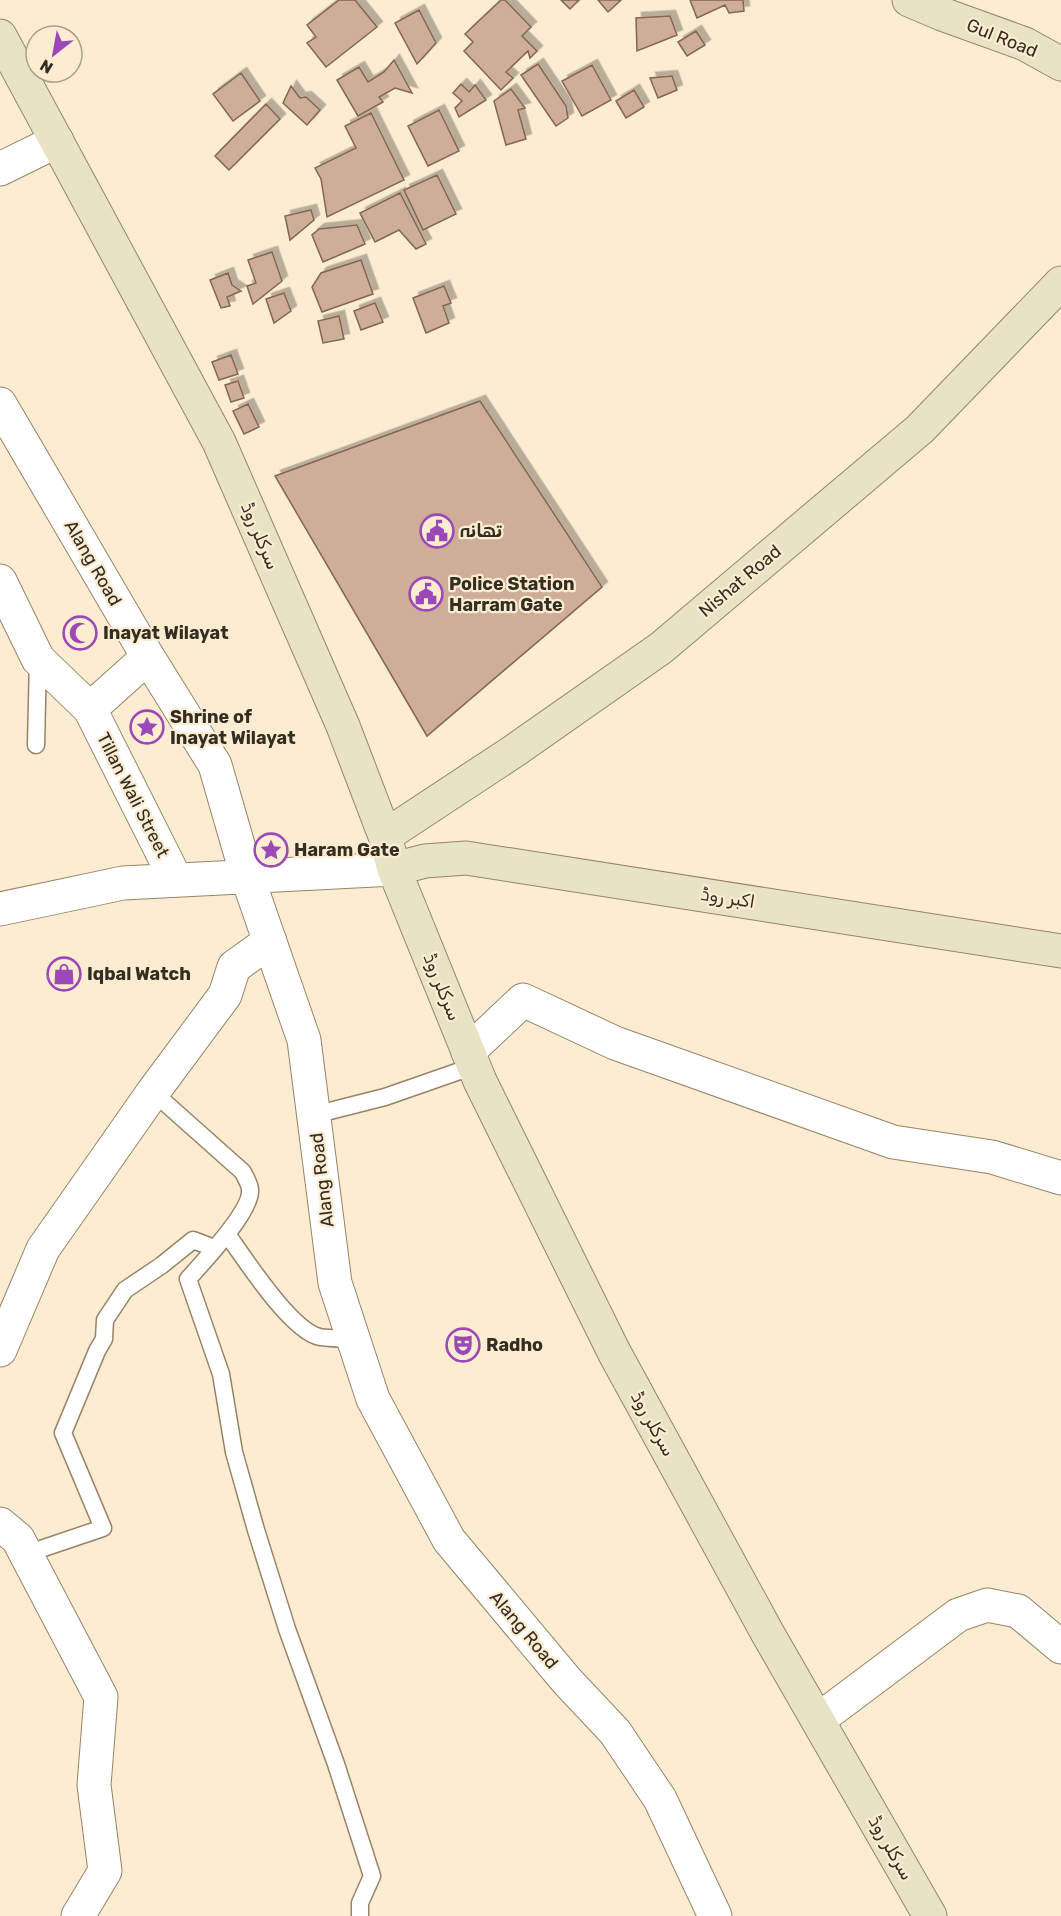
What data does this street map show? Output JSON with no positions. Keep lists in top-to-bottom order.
{
  "streets": {
    "main road": [
      "Gul Road",
      "سرکلر روڈ",
      "Nishat Road",
      "اکبر روڈ"
    ],
    "street": ["Alang Road", "Tillan Wali Street"]
  },
  "crossings": [
    ["سرکلر روڈ", "Nishat Road"],
    ["سرکلر روڈ", "اکبر روڈ"]
  ],
  "places": {
    "public building": ["تھانہ", "Police Station Harram Gate"],
    "mosque": ["Inayat Wilayat"],
    "place": ["Shrine of Inayat Wilayat", "Haram Gate"],
    "shop": ["Iqbal Watch"],
    "theatre": ["Radho"]
  },
  "north": "bottom left"
}
